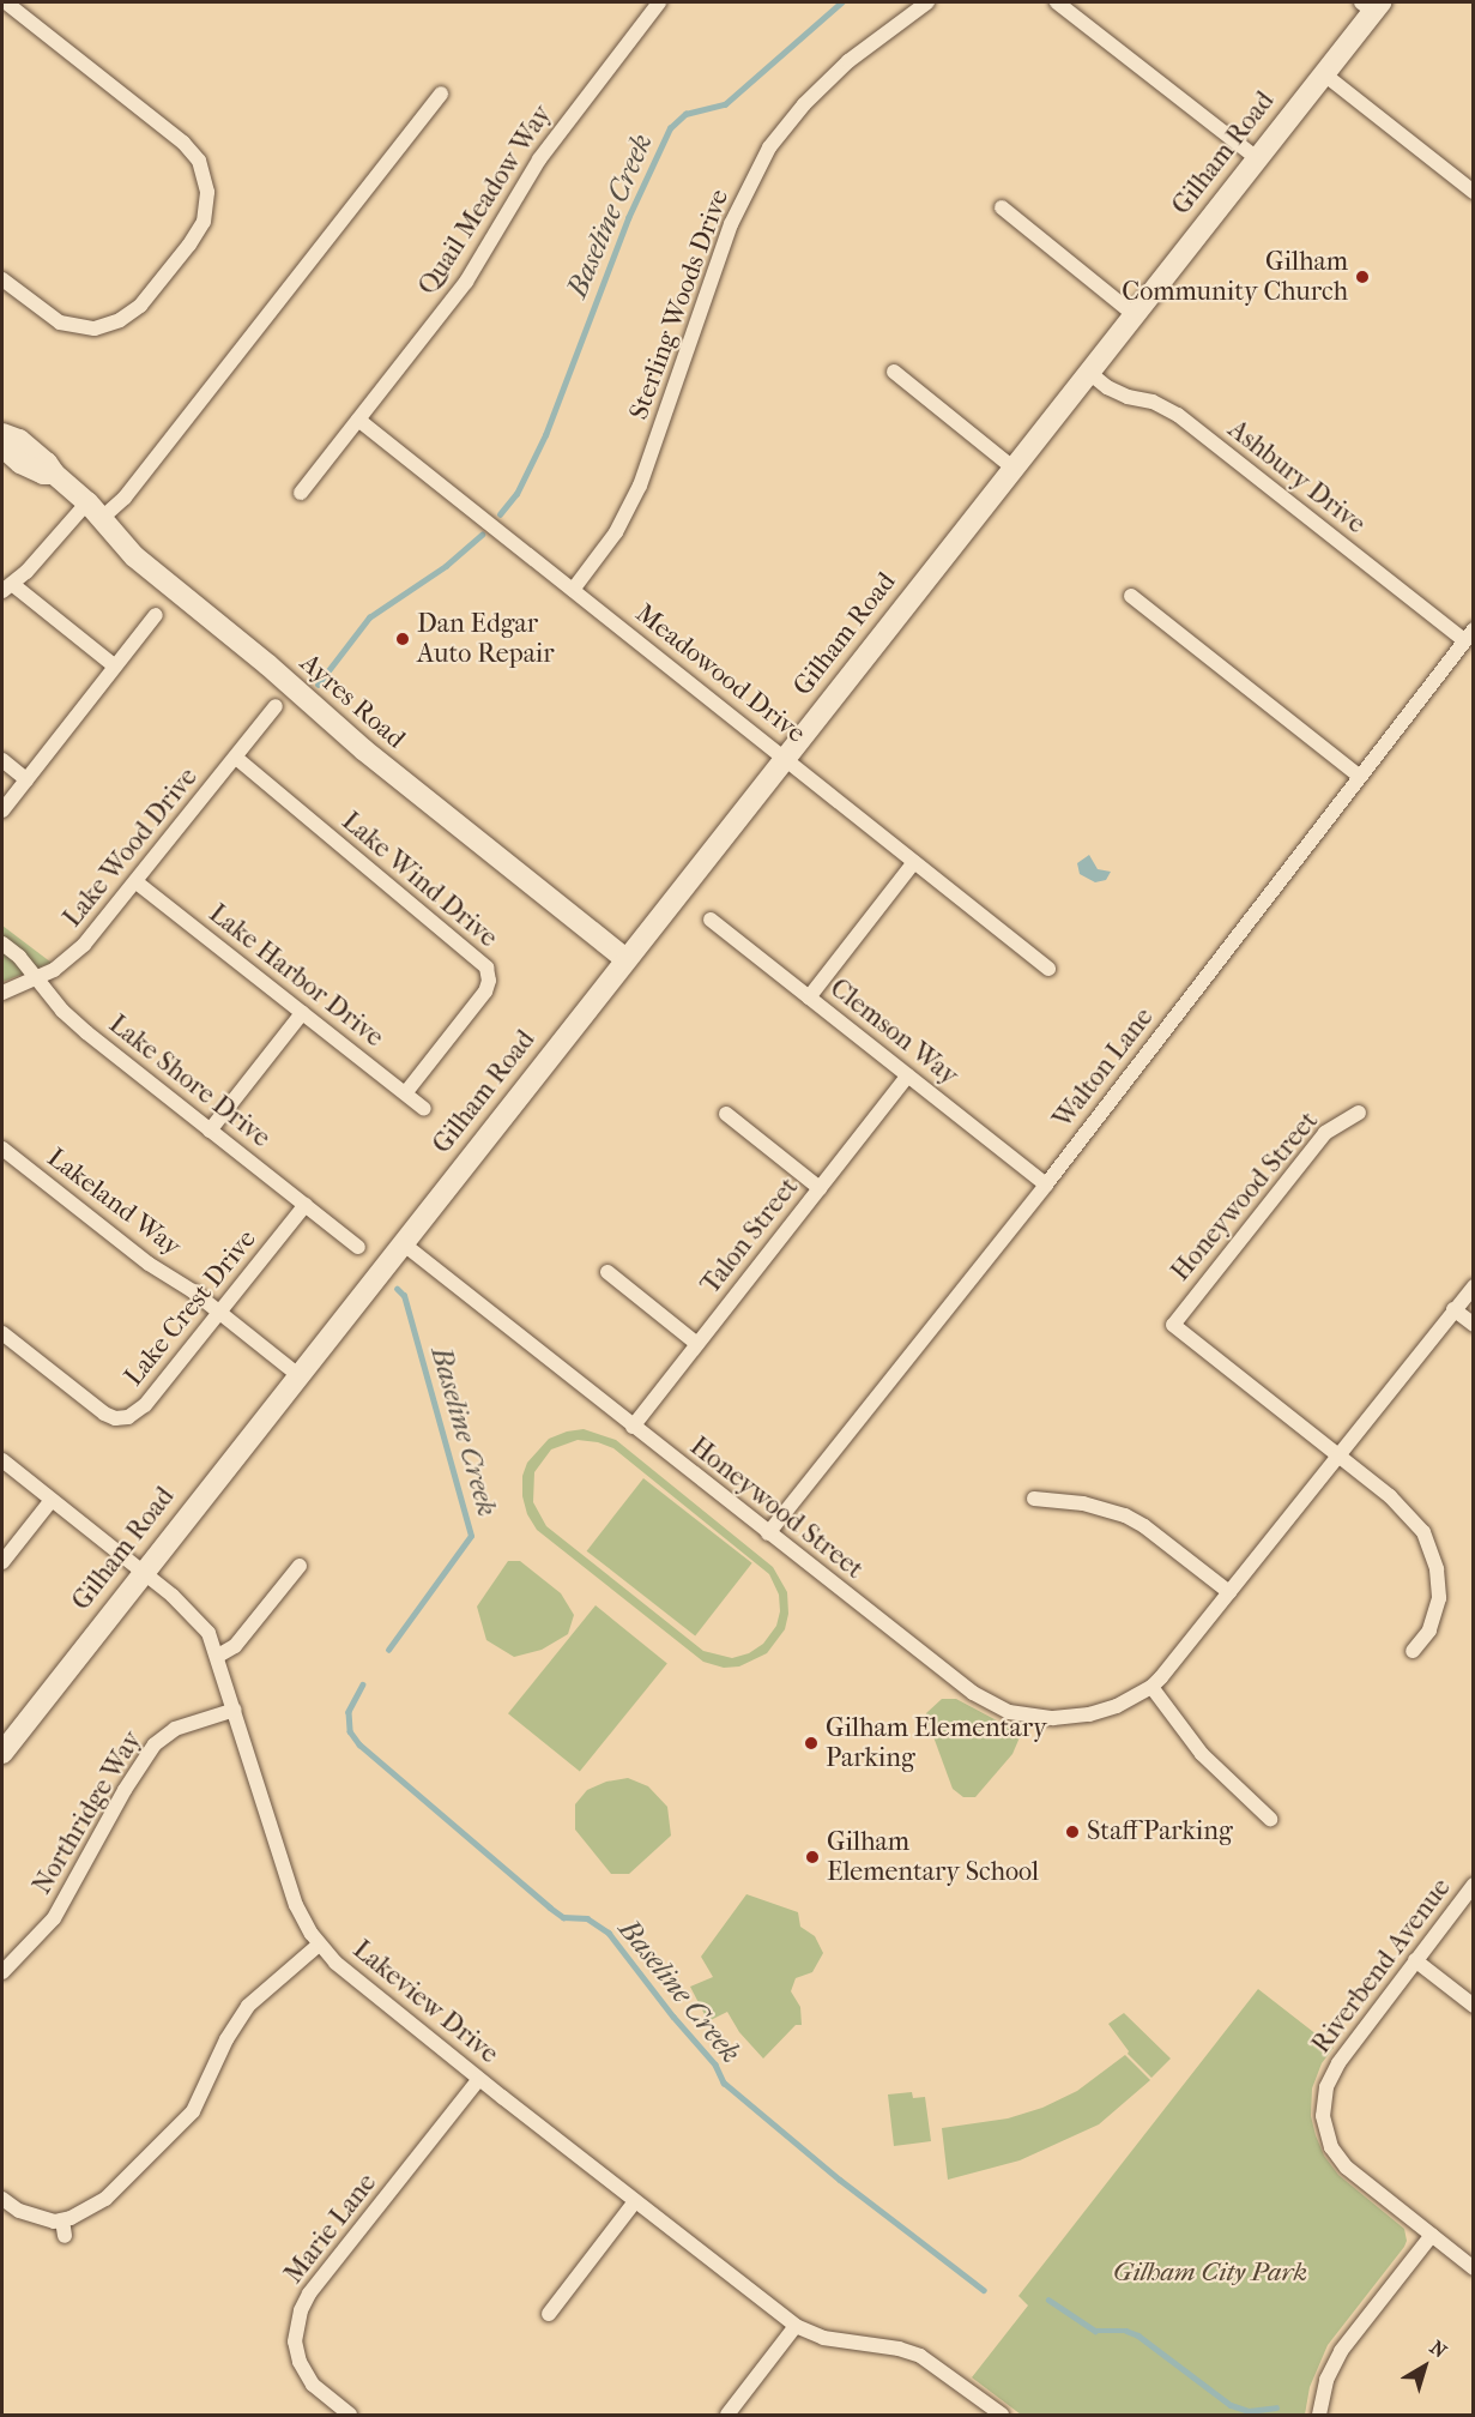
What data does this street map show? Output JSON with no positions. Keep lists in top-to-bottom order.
{
  "streets": {
    "street": [
      "Gilham Road",
      "Quail Meadow Way",
      "Sterling Woods Drive",
      "Ashbury Drive",
      "Meadowood Drive",
      "Ayres Road",
      "Lake Wood Drive",
      "Lake Wind Drive",
      "Lake Harbor Drive",
      "Clemson Way",
      "Walton Lane",
      "Lake Shore Drive",
      "Honeywood Street",
      "Lakeland Way",
      "Talon Street",
      "Lake Crest Drive",
      "Northridge Way",
      "Riverbend Avenue",
      "Lakeview Drive",
      "Marie Lane"
    ]
  },
  "crossings": [
    ["Gilham Road", "Ashbury Drive"],
    ["Gilham Road", "Meadowood Drive"],
    ["Gilham Road", "Ayres Road"],
    ["Gilham Road", "Honeywood Street"],
    ["Gilham Road", "Lakeland Way"],
    ["Gilham Road", "Lakeview Drive"],
    ["Quail Meadow Way", "Meadowood Drive"],
    ["Sterling Woods Drive", "Meadowood Drive"],
    ["Ashbury Drive", "Walton Lane"],
    ["Lake Wood Drive", "Lake Wind Drive"],
    ["Lake Wood Drive", "Lake Harbor Drive"],
    ["Lake Wood Drive", "Lake Shore Drive"],
    ["Lake Wind Drive", "Lake Harbor Drive"],
    ["Clemson Way", "Walton Lane"],
    ["Clemson Way", "Talon Street"],
    ["Walton Lane", "Honeywood Street"],
    ["Lake Shore Drive", "Lake Crest Drive"],
    ["Honeywood Street", "Talon Street"],
    ["Lakeland Way", "Lake Crest Drive"],
    ["Northridge Way", "Lakeview Drive"],
    ["Lakeview Drive", "Marie Lane"]
  ],
  "water": ["Baseline Creek"],
  "parks": ["Gilham City Park"],
  "places": [
    "Gilham Community Church",
    "Dan Edgar Auto Repair",
    "Gilham Elementary Parking",
    "Staff Parking",
    "Gilham Elementary School"
  ],
  "north": "top right"
}
